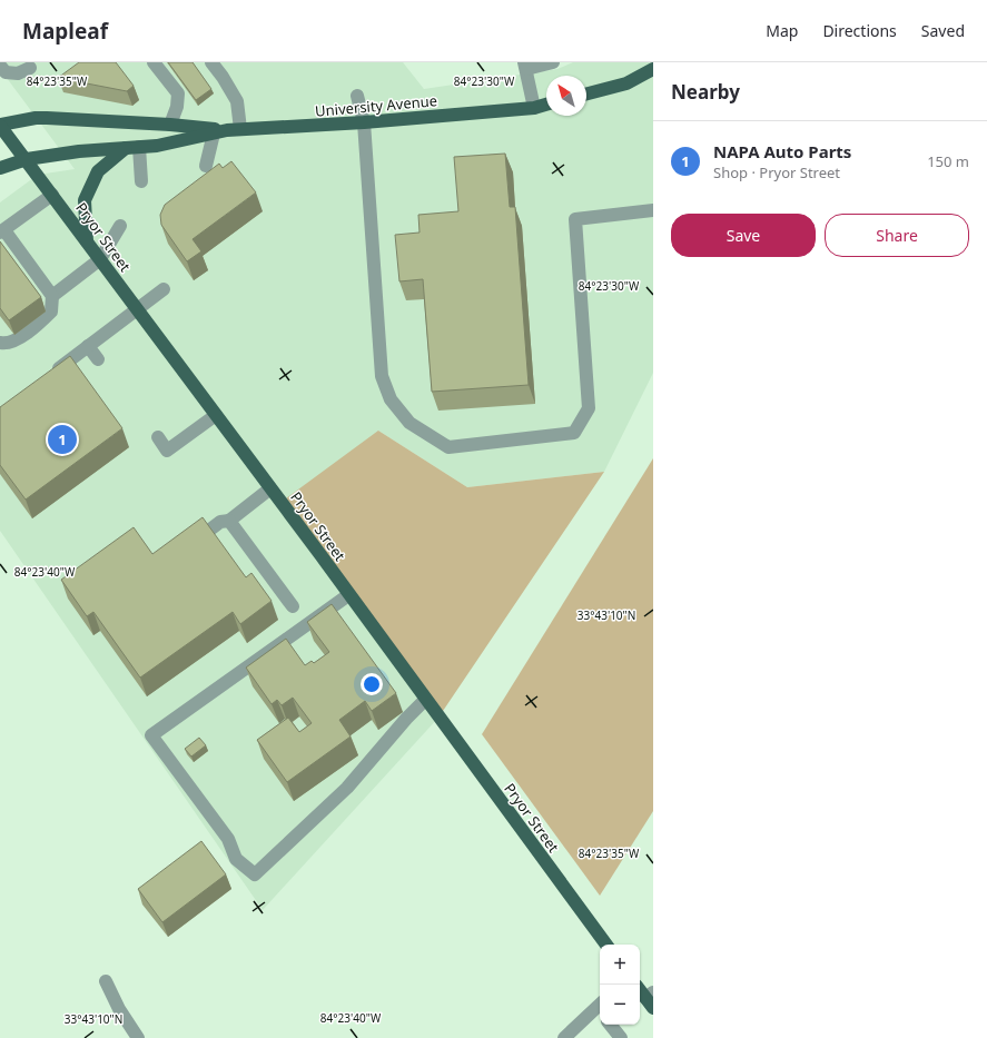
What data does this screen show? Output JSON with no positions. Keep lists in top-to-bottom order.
{
  "streets": {
    "main road": ["University Avenue", "Pryor Street"]
  },
  "crossings": [
    ["University Avenue", "Pryor Street"]
  ],
  "north": "top left",
  "page": {
    "header": "Mapleaf",
    "nav": ["Map", "Directions", "Saved"],
    "heading": "Nearby",
    "list": [
      {
        "mark": "1",
        "name": "NAPA Auto Parts",
        "note": "Shop · Pryor Street",
        "value": "150 m"
      }
    ],
    "buttons": ["Save", "Share"],
    "pins": "1",
    "map_buttons": ["+", "−"]
  },
  "coordinates": [
    "84°23'35\"W",
    "84°23'30\"W",
    "84°23'40\"W",
    "33°43'10\"N"
  ]
}
